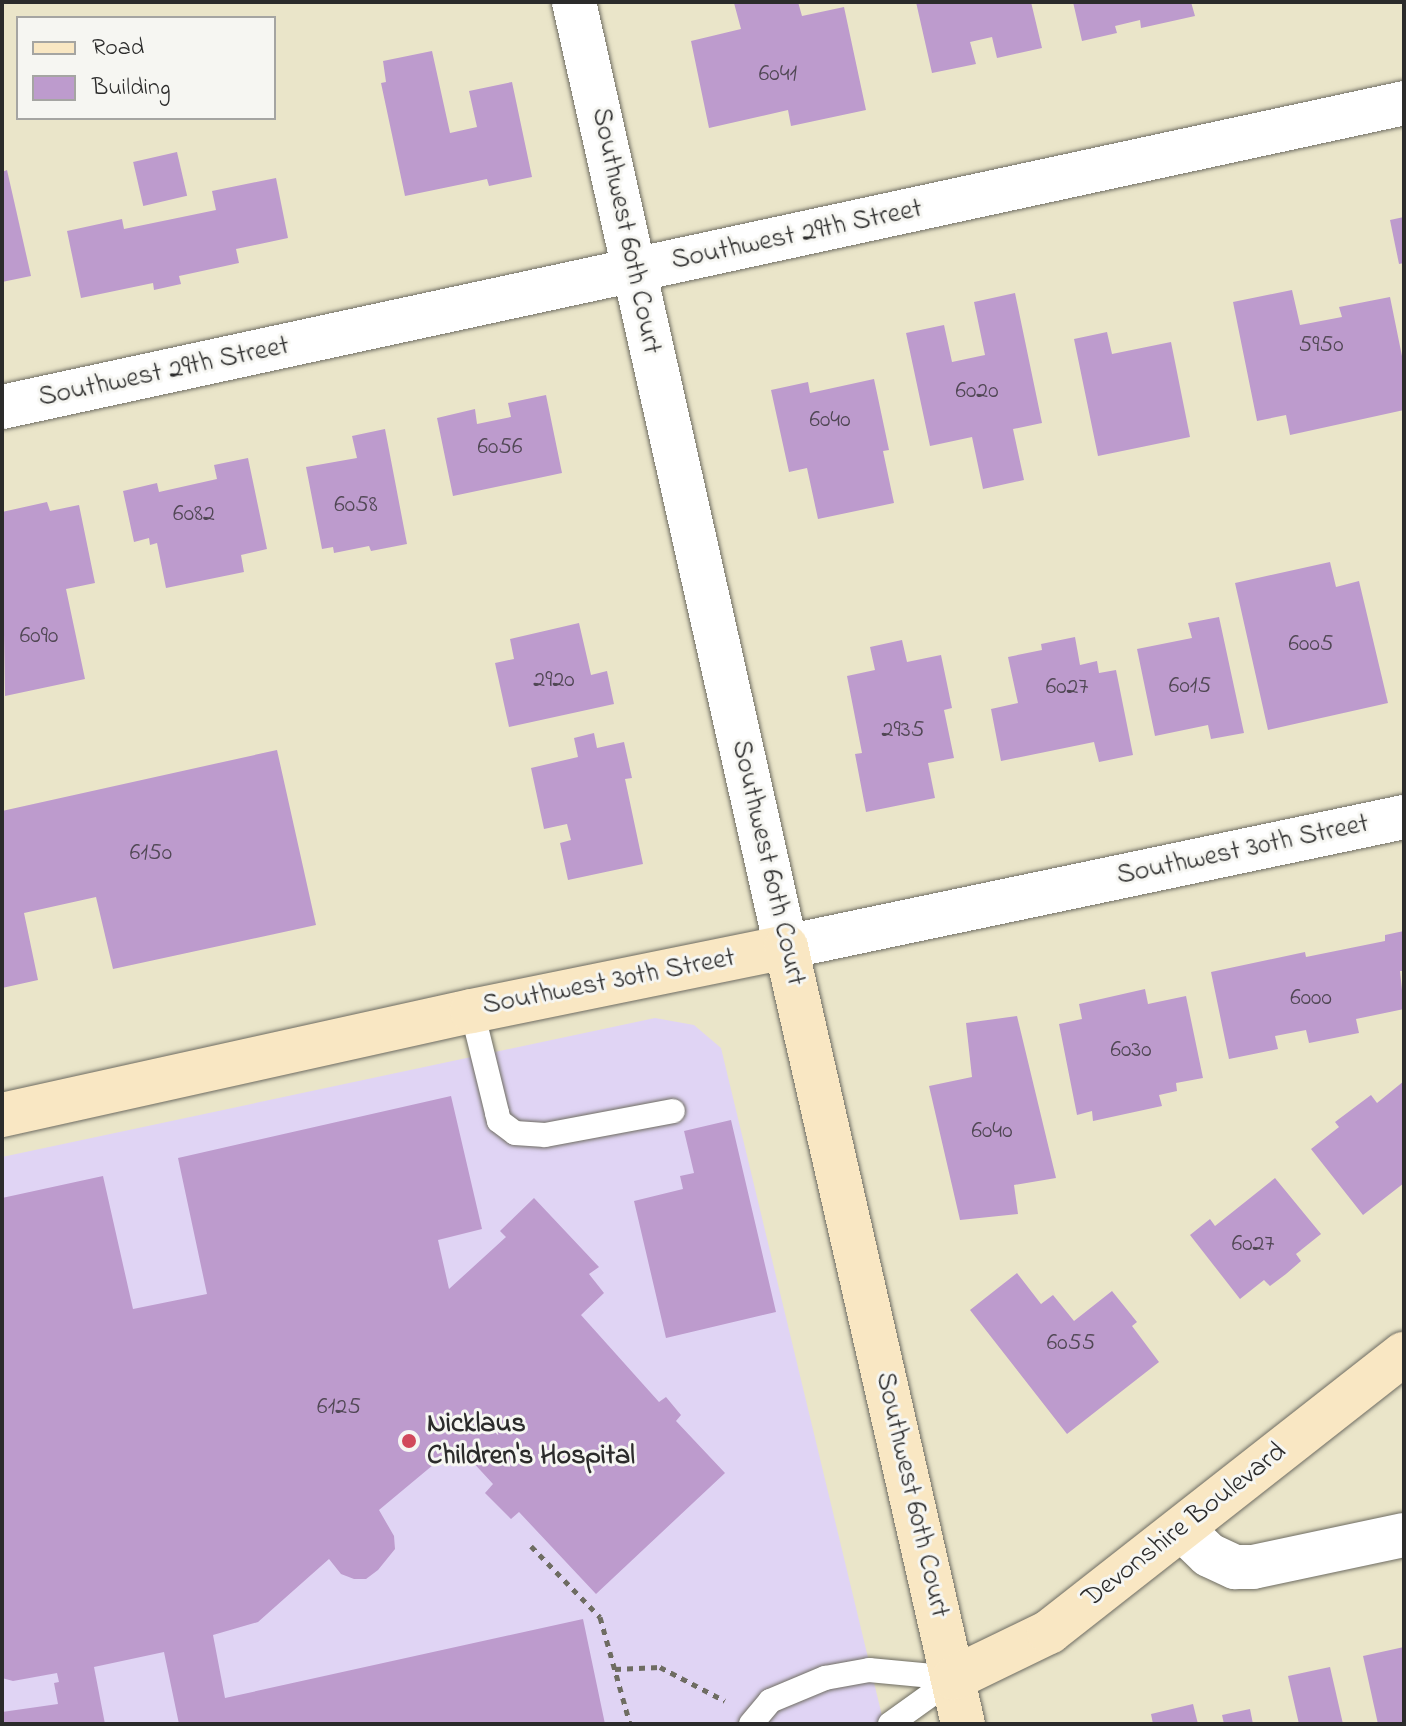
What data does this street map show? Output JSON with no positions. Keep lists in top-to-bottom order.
{
  "streets": {
    "street": [
      "Southwest 60th Court",
      "Southwest 29th Street",
      "Southwest 30th Street",
      "Devonshire Boulevard"
    ]
  },
  "crossings": [
    ["Southwest 60th Court", "Southwest 29th Street"],
    ["Southwest 60th Court", "Southwest 30th Street"],
    ["Southwest 60th Court", "Devonshire Boulevard"]
  ],
  "places": ["Nicklaus Children's Hospital"],
  "house_numbers": [
    "6041",
    "5950",
    "6020",
    "6040",
    "6056",
    "6058",
    "6082",
    "6090",
    "6005",
    "2920",
    "6015",
    "6027",
    "2935",
    "6150",
    "6000",
    "6030",
    "6040",
    "6027",
    "6055",
    "6125"
  ],
  "legend": ["Road", "Building"]
}
